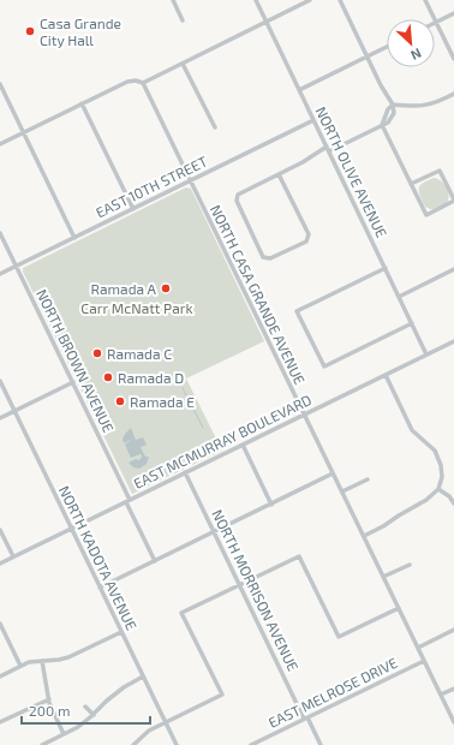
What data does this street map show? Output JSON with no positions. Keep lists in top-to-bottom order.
{
  "streets": {
    "street": [
      "NORTH OLIVE AVENUE",
      "EAST 10TH STREET",
      "NORTH CASA GRANDE AVENUE",
      "NORTH BROWN AVENUE",
      "EAST MCMURRAY BOULEVARD",
      "NORTH KADOTA AVENUE",
      "NORTH MORRISON AVENUE",
      "EAST MELROSE DRIVE"
    ]
  },
  "crossings": [
    ["NORTH OLIVE AVENUE", "EAST 10TH STREET"],
    ["NORTH OLIVE AVENUE", "EAST MCMURRAY BOULEVARD"],
    ["EAST 10TH STREET", "NORTH CASA GRANDE AVENUE"],
    ["EAST 10TH STREET", "NORTH BROWN AVENUE"],
    ["NORTH CASA GRANDE AVENUE", "EAST MCMURRAY BOULEVARD"],
    ["NORTH CASA GRANDE AVENUE", "EAST MELROSE DRIVE"],
    ["NORTH BROWN AVENUE", "EAST MCMURRAY BOULEVARD"],
    ["EAST MCMURRAY BOULEVARD", "NORTH KADOTA AVENUE"],
    ["EAST MCMURRAY BOULEVARD", "NORTH MORRISON AVENUE"],
    ["NORTH MORRISON AVENUE", "EAST MELROSE DRIVE"]
  ],
  "parks": ["Carr McNatt Park"],
  "places": [
    "Casa Grande City Hall",
    "Ramada A",
    "Ramada C",
    "Ramada D",
    "Ramada E"
  ],
  "scale_bar": "200 m",
  "north": "bottom right"
}
